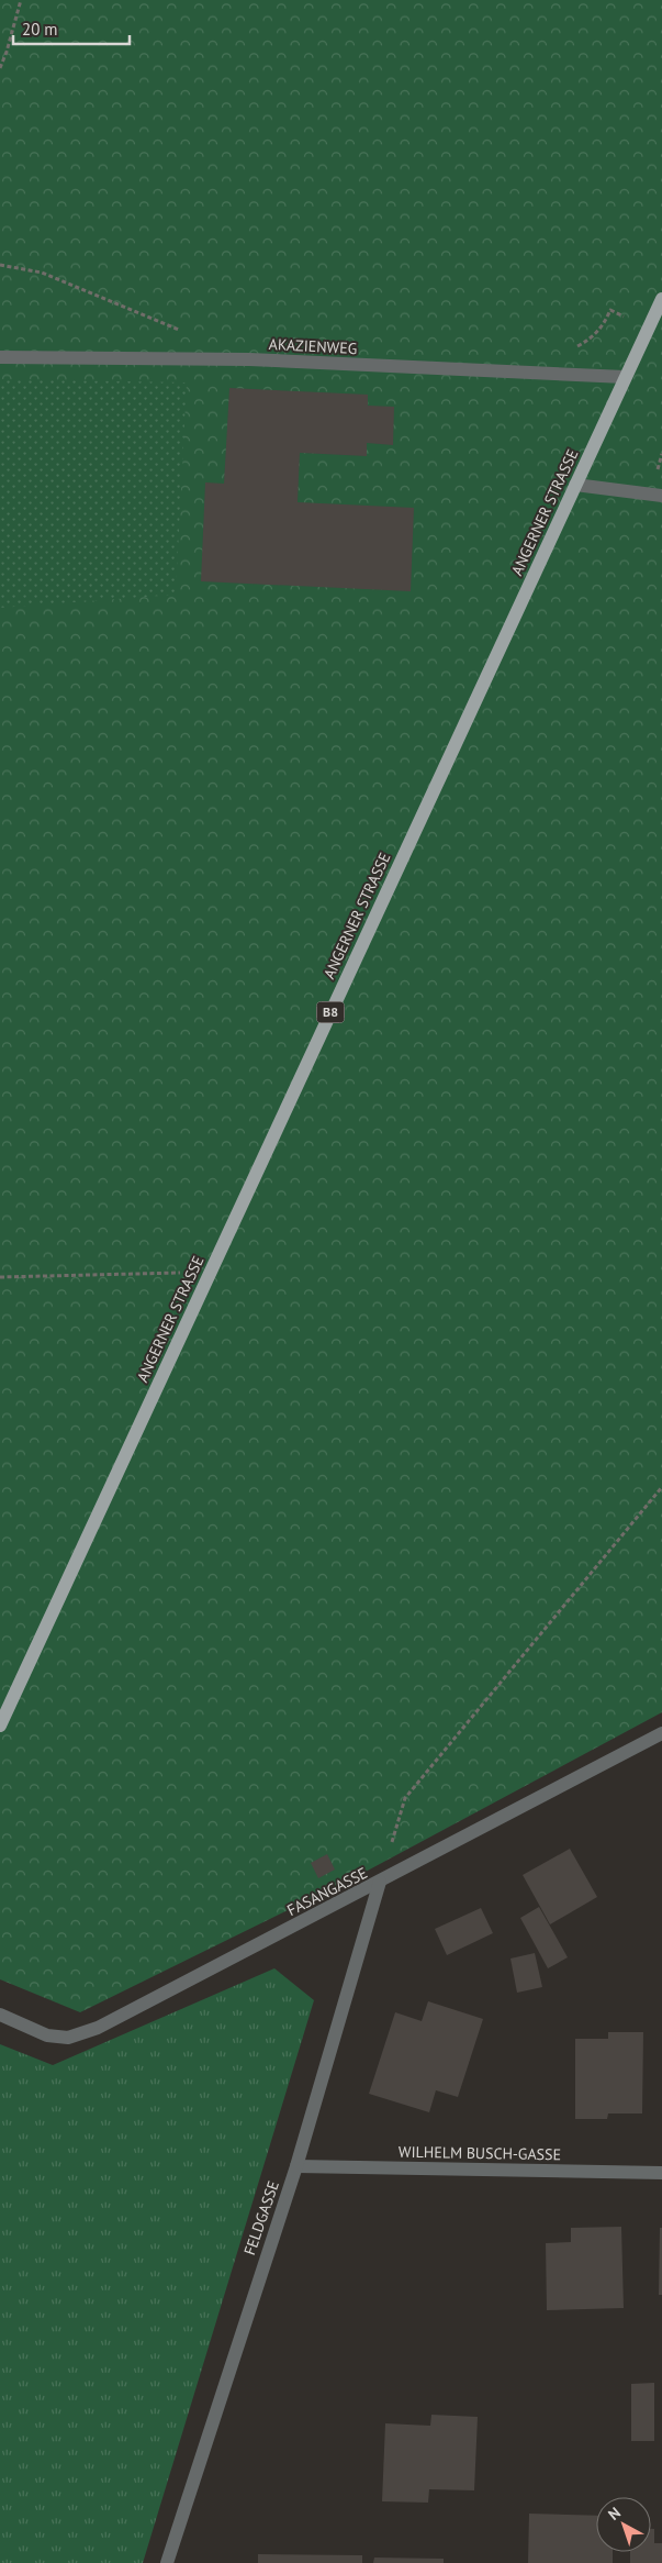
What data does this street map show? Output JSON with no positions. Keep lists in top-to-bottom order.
{
  "streets": {
    "main road": ["ANGERNER STRASSE", "B8"],
    "street": [
      "AKAZIENWEG",
      "FASANGASSE",
      "WILHELM BUSCH-GASSE",
      "FELDGASSE"
    ]
  },
  "crossings": [
    ["AKAZIENWEG", "ANGERNER STRASSE"],
    ["FASANGASSE", "FELDGASSE"],
    ["WILHELM BUSCH-GASSE", "FELDGASSE"]
  ],
  "scale_bar": "20 m",
  "north": "top left"
}
